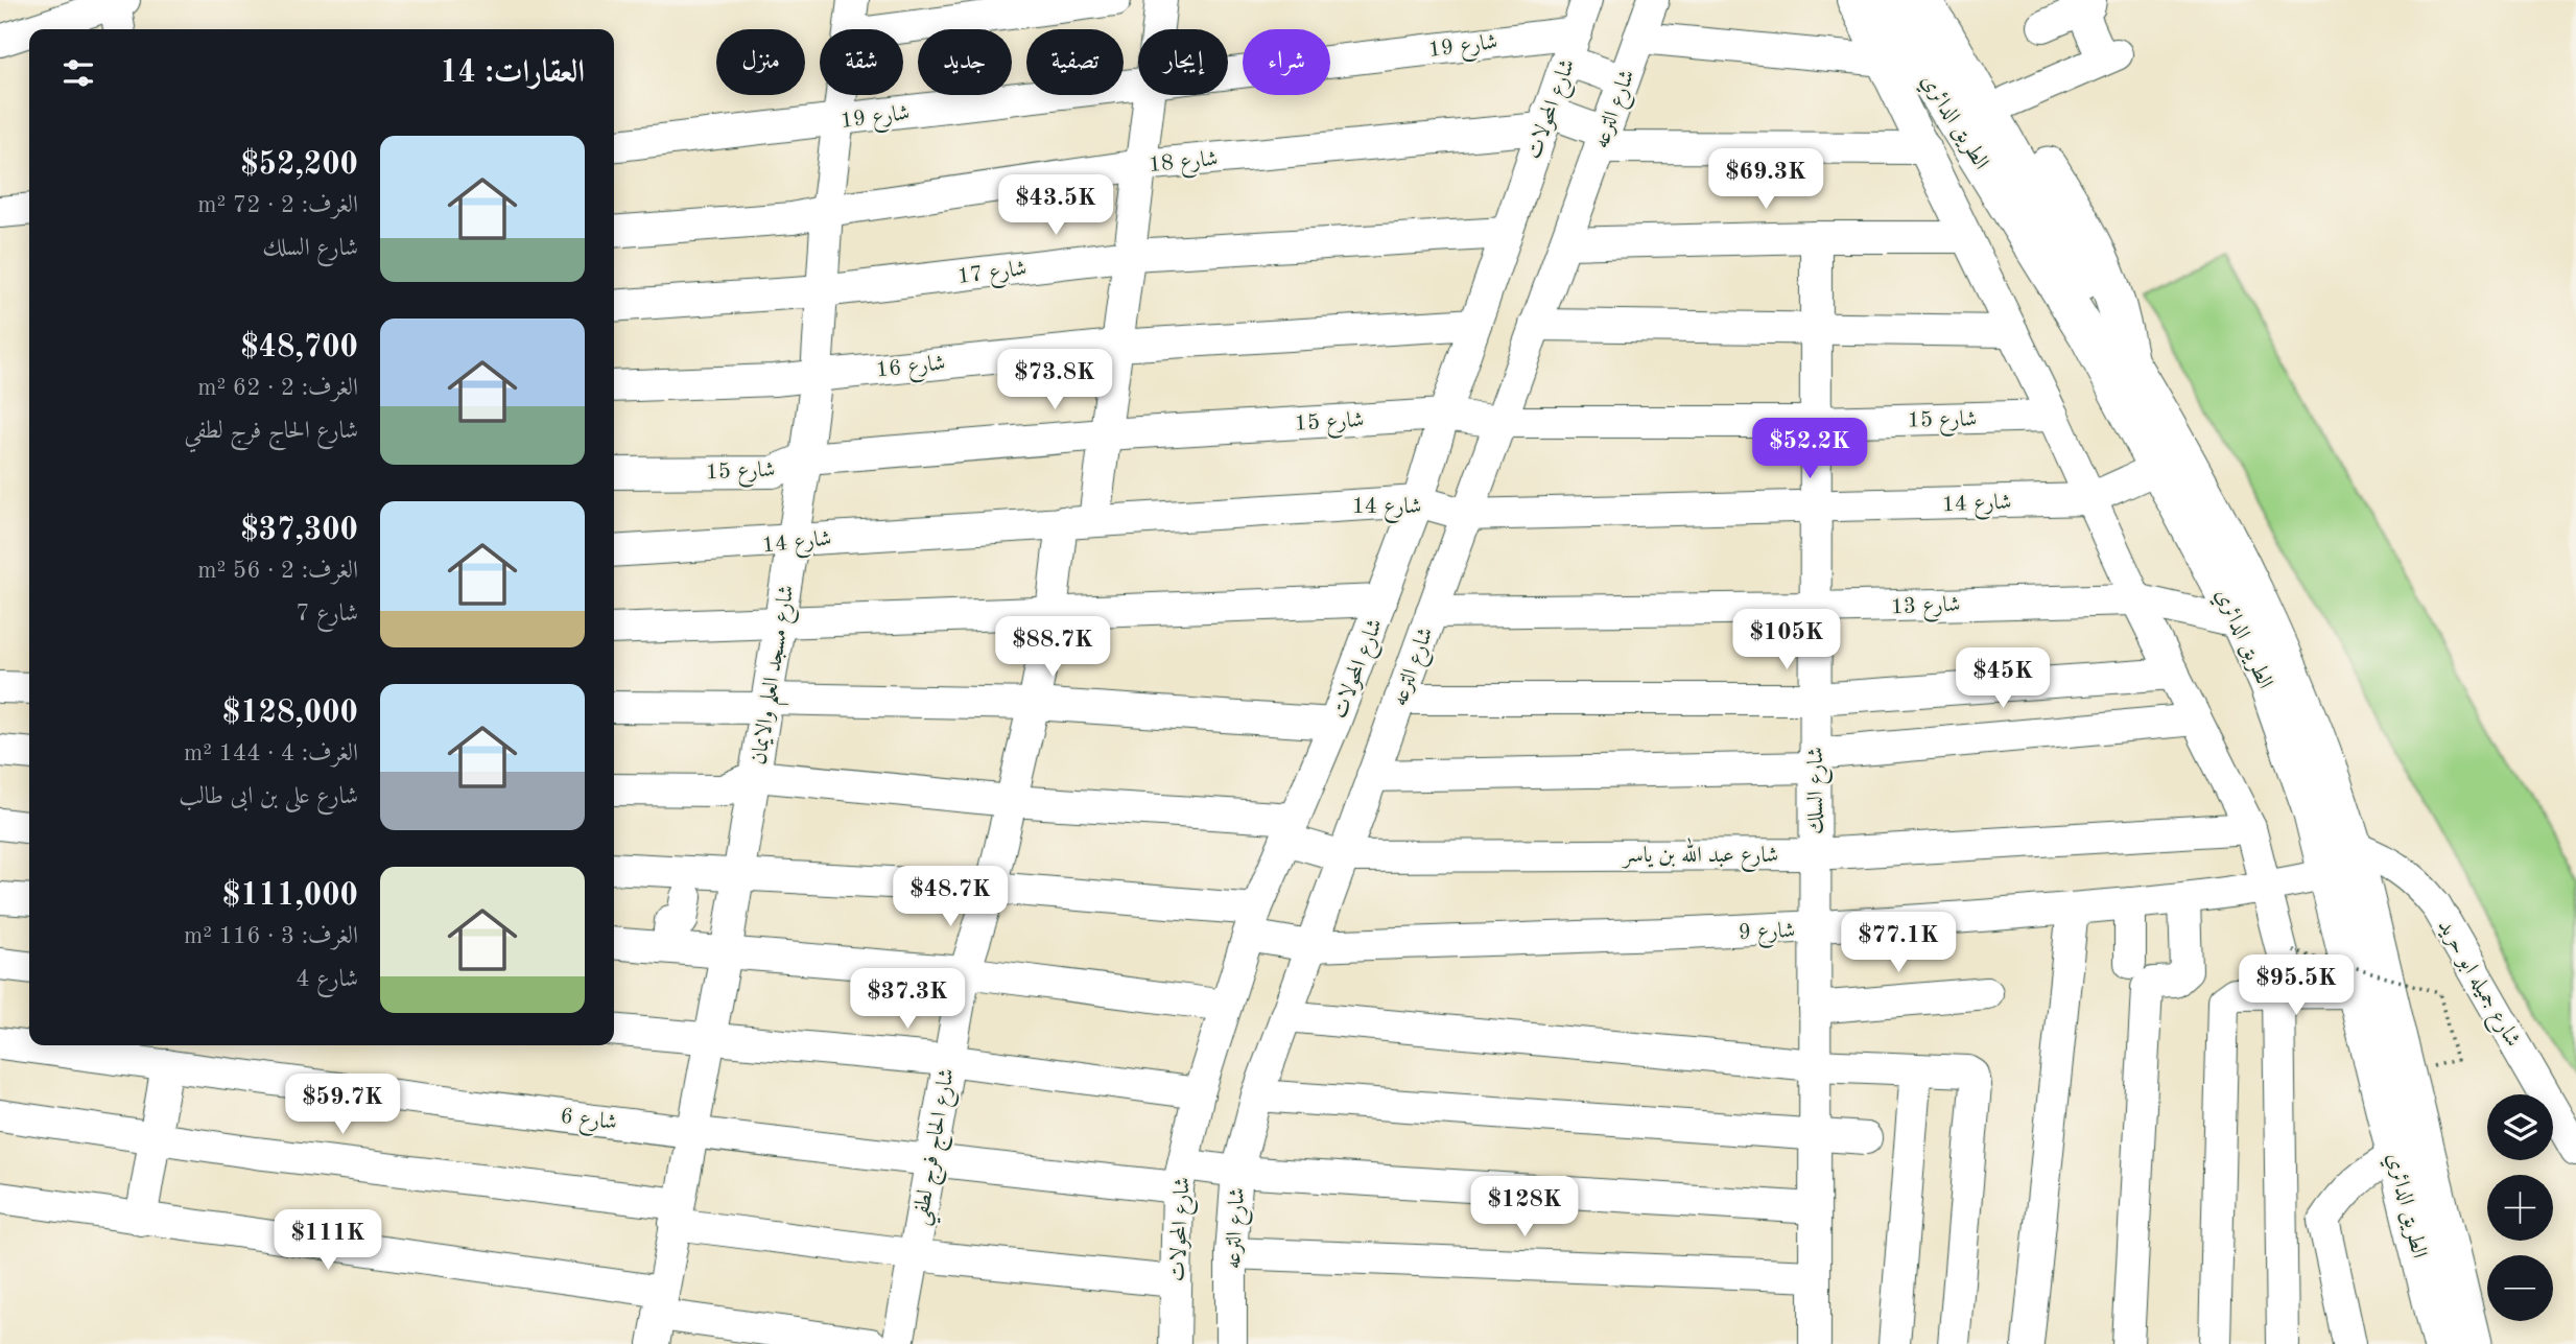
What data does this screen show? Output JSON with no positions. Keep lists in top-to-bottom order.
{
  "streets": {
    "main road": ["الطريق الدائري"],
    "street": [
      "شارع 19",
      "شارع المحولات",
      "شارع الترعه",
      "شارع 18",
      "شارع 17",
      "شارع 16",
      "شارع 15",
      "شارع 14",
      "شارع 13",
      "شارع مسجد العلم والايمان",
      "شارع السلك",
      "شارع عبد الله بن ياسر",
      "شارع 9",
      "شارع جميله ابو حريد",
      "شارع 6",
      "شارع الحاج فرج لطفي"
    ]
  },
  "crossings": [
    ["شارع 19", "شارع المحولات"],
    ["شارع 19", "شارع مسجد العلم والايمان"],
    ["شارع المحولات", "شارع 18"],
    ["شارع المحولات", "شارع 17"],
    ["شارع المحولات", "شارع 16"],
    ["شارع المحولات", "شارع 15"],
    ["شارع المحولات", "شارع 14"],
    ["شارع المحولات", "شارع عبد الله بن ياسر"],
    ["شارع المحولات", "شارع 9"],
    ["شارع المحولات", "شارع 6"],
    ["شارع الترعه", "شارع 15"],
    ["شارع الترعه", "شارع 14"],
    ["شارع الترعه", "شارع 13"],
    ["شارع الترعه", "شارع عبد الله بن ياسر"],
    ["شارع الترعه", "شارع 9"],
    ["شارع الترعه", "شارع 6"],
    ["الطريق الدائري", "شارع 14"],
    ["الطريق الدائري", "شارع 13"],
    ["الطريق الدائري", "شارع 9"],
    ["الطريق الدائري", "شارع جميله ابو حريد"],
    ["شارع 18", "شارع مسجد العلم والايمان"],
    ["شارع 17", "شارع مسجد العلم والايمان"],
    ["شارع 16", "شارع مسجد العلم والايمان"],
    ["شارع 15", "شارع مسجد العلم والايمان"],
    ["شارع 15", "شارع السلك"],
    ["شارع 14", "شارع مسجد العلم والايمان"],
    ["شارع 14", "شارع السلك"],
    ["شارع 14", "شارع الحاج فرج لطفي"],
    ["شارع 13", "شارع السلك"],
    ["شارع مسجد العلم والايمان", "شارع عبد الله بن ياسر"],
    ["شارع مسجد العلم والايمان", "شارع 9"],
    ["شارع مسجد العلم والايمان", "شارع 6"],
    ["شارع السلك", "شارع عبد الله بن ياسر"],
    ["شارع السلك", "شارع 9"],
    ["شارع السلك", "شارع 6"],
    ["شارع عبد الله بن ياسر", "شارع الحاج فرج لطفي"],
    ["شارع 9", "شارع جميله ابو حريد"],
    ["شارع 9", "شارع الحاج فرج لطفي"],
    ["شارع 6", "شارع الحاج فرج لطفي"]
  ],
  "page": {
    "chip": [
      "شراء",
      "إيجار",
      "تصفية",
      "جديد",
      "شقة",
      "منزل"
    ],
    "heading": "العقارات: 14",
    "list": [
      {
        "name": "$52,200",
        "note": "الغرف: 2 · 72 m² · شارع السلك"
      },
      {
        "name": "$48,700",
        "note": "الغرف: 2 · 62 m² · شارع الحاج فرج لطفي"
      },
      {
        "name": "$37,300",
        "note": "الغرف: 2 · 56 m² · شارع 7"
      },
      {
        "name": "$128,000",
        "note": "الغرف: 4 · 144 m² · شارع على بن ابى طالب"
      },
      {
        "name": "$111,000",
        "note": "الغرف: 3 · 116 m² · شارع 4"
      }
    ],
    "price": [
      "$69.3K",
      "$43.5K",
      "$73.8K",
      "$52.2K",
      "$105K",
      "$88.7K",
      "$45K",
      "$48.7K",
      "$77.1K",
      "$95.5K",
      "$37.3K",
      "$59.7K",
      "$128K",
      "$111K"
    ],
    "map_buttons": ["+", "−"]
  }
}
